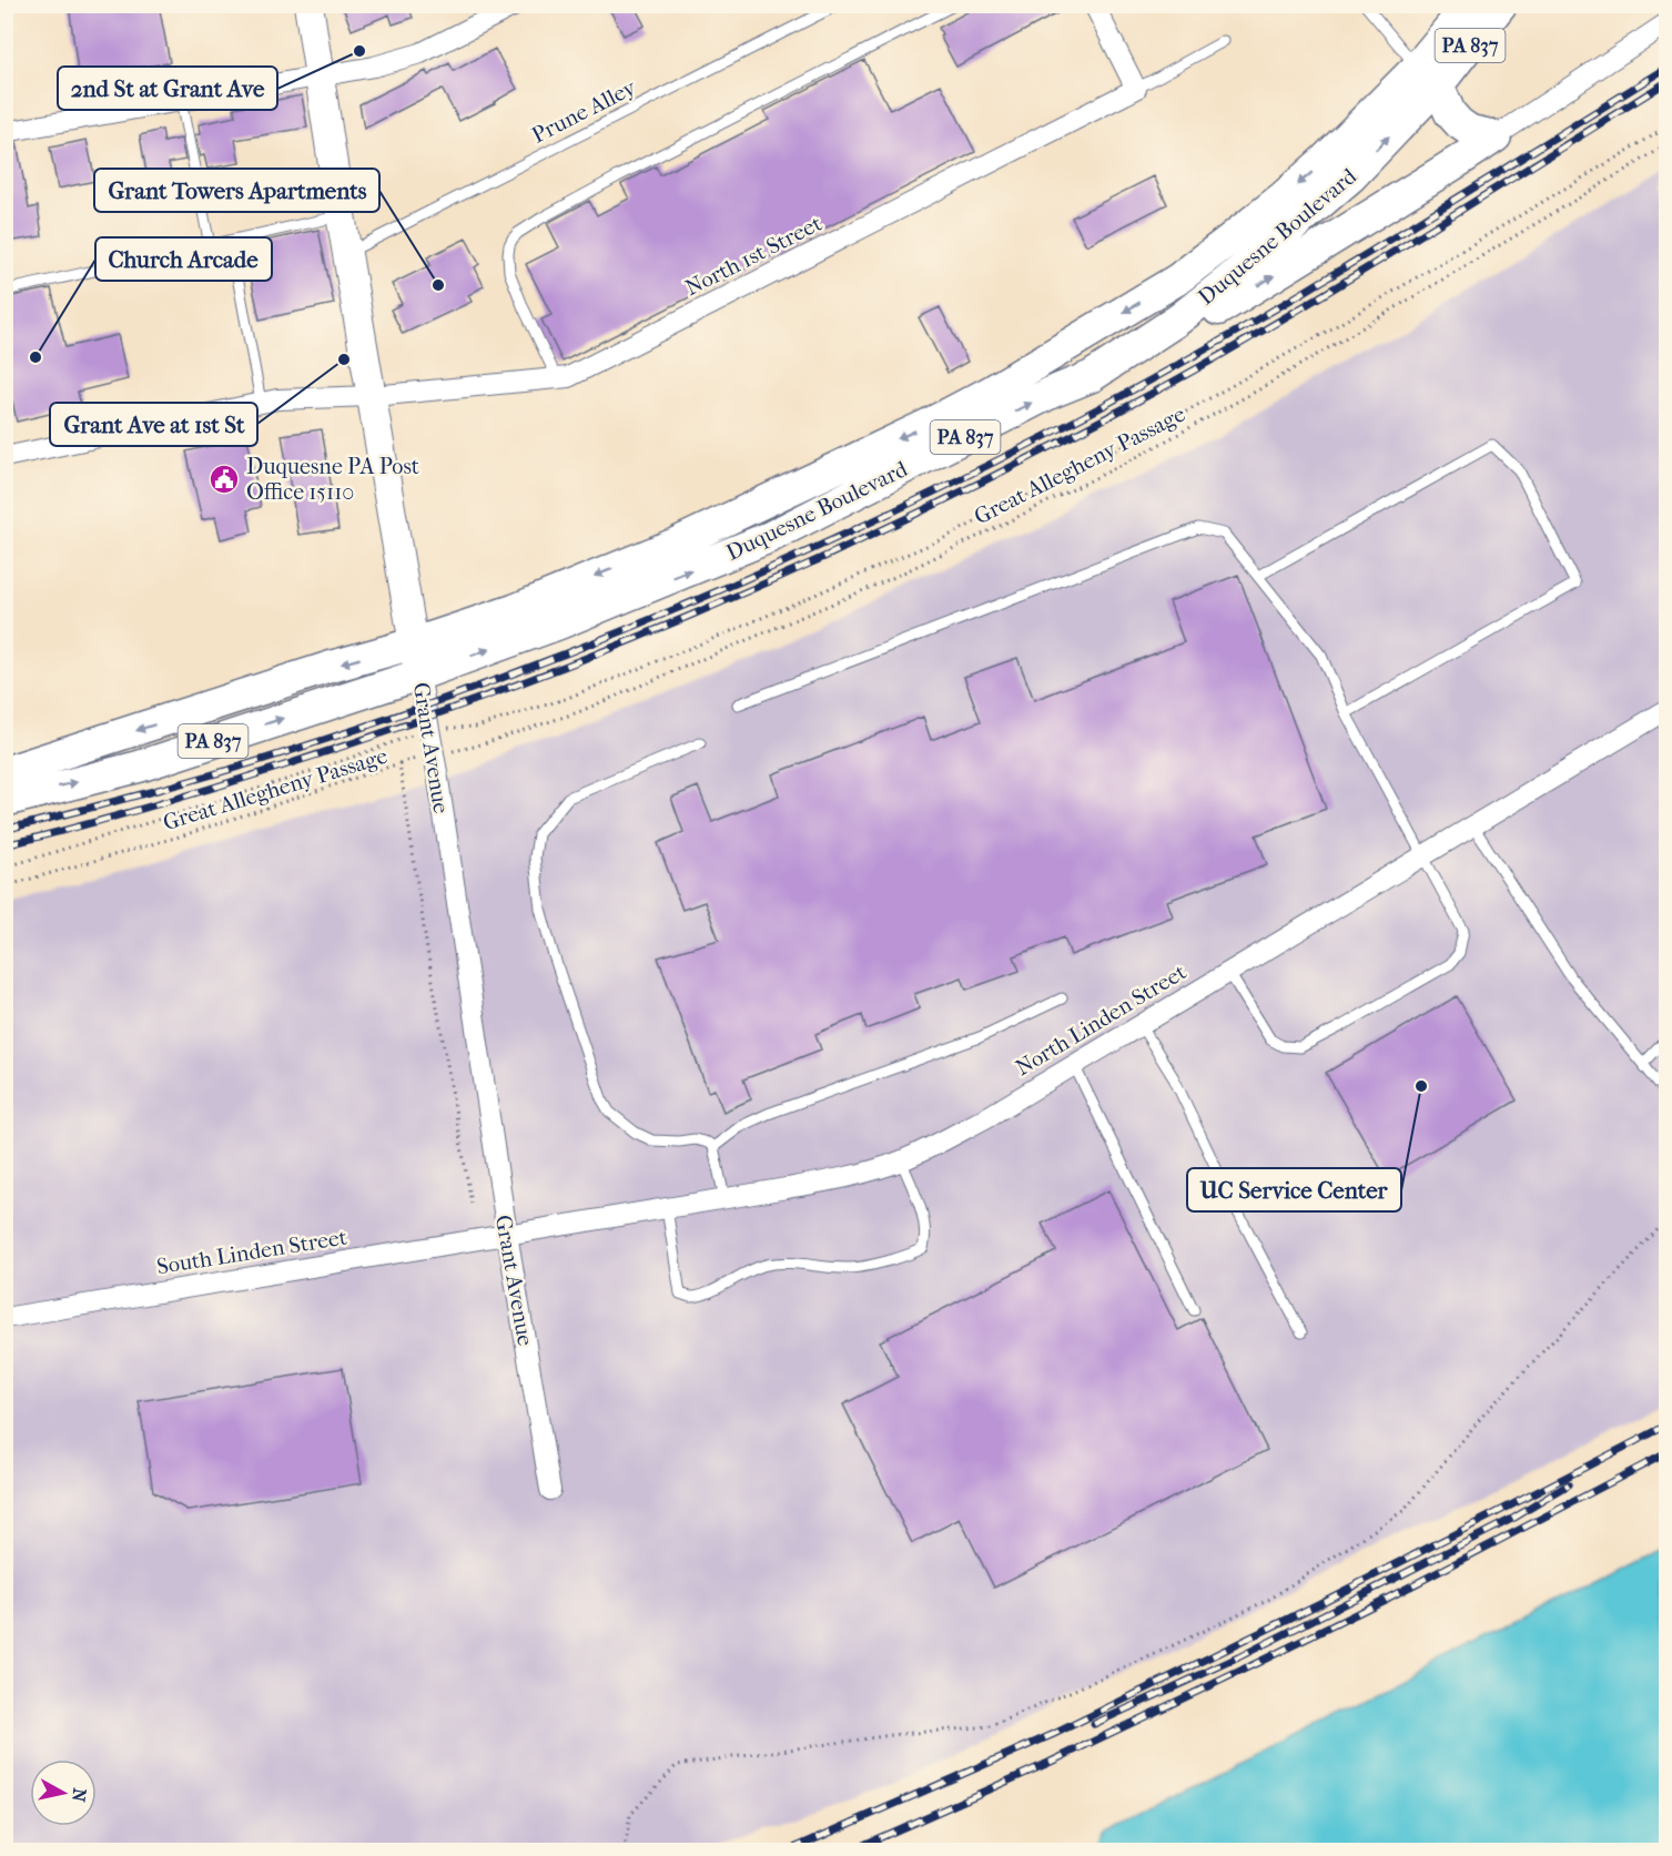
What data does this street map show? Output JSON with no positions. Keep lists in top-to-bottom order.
{
  "streets": {
    "main road": ["PA 837", "Duquesne Boulevard"],
    "street": [
      "North 1st Street",
      "Grant Avenue",
      "North Linden Street",
      "South Linden Street"
    ],
    "lane": ["Prune Alley"],
    "path": ["Great Allegheny Passage"]
  },
  "crossings": [
    ["PA 837", "Duquesne Boulevard"],
    ["PA 837", "Grant Avenue"],
    ["Prune Alley", "Grant Avenue"],
    ["Duquesne Boulevard", "Grant Avenue"],
    ["North 1st Street", "Grant Avenue"],
    ["Grant Avenue", "North Linden Street"],
    ["Grant Avenue", "South Linden Street"],
    ["North Linden Street", "South Linden Street"]
  ],
  "places": {
    "other": [
      "2nd St at Grant Ave",
      "Grant Towers Apartments",
      "Church Arcade",
      "Grant Ave at 1st St",
      "UC Service Center"
    ],
    "public building": ["Duquesne PA Post Office 15110"]
  },
  "north": "right"
}
